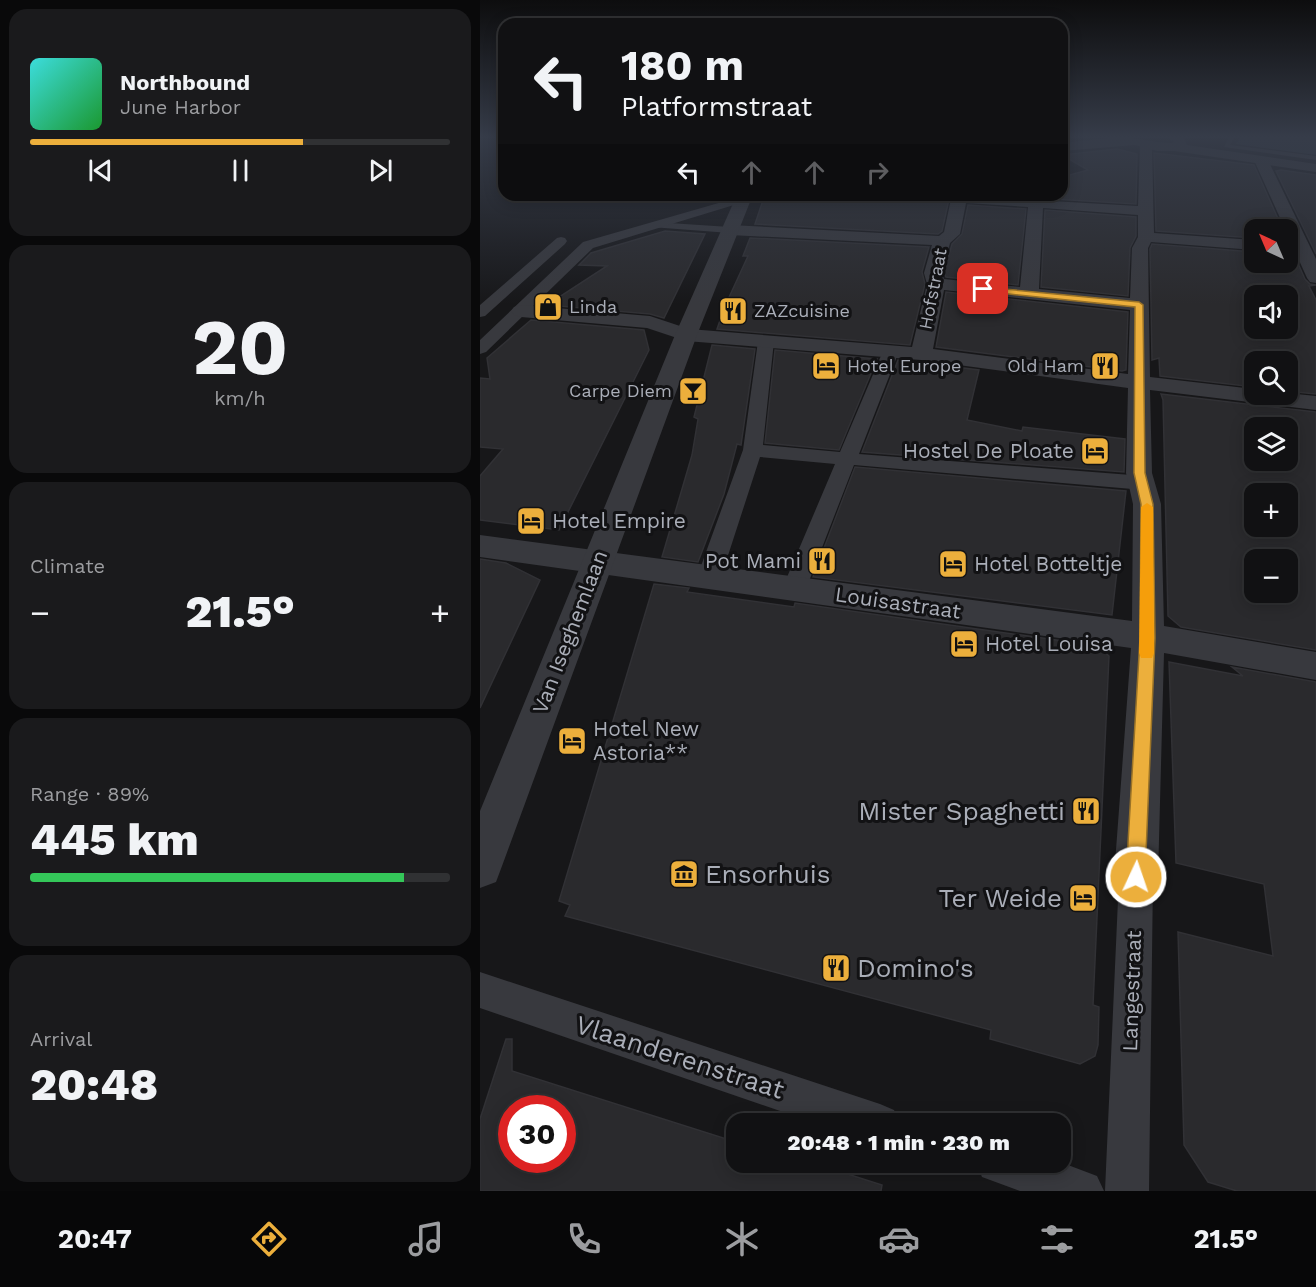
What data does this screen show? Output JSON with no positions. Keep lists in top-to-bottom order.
{
  "streets": {
    "street": [
      "Hofstraat",
      "Louisastraat",
      "Van Iseghemlaan",
      "Langestraat",
      "Vlaanderenstraat"
    ]
  },
  "crossings": [
    ["Louisastraat", "Van Iseghemlaan"],
    ["Louisastraat", "Langestraat"]
  ],
  "places": {
    "shop": ["Linda"],
    "restaurant": [
      "ZAZcuisine",
      "Old Ham",
      "Pot Mami",
      "Mister Spaghetti",
      "Domino's"
    ],
    "hotel": [
      "Hotel Europe",
      "Hostel De Ploate",
      "Hotel Empire",
      "Hotel Botteltje",
      "Hotel Louisa",
      "Hotel New Astoria**",
      "Ter Weide"
    ],
    "bar": ["Carpe Diem"],
    "museum": ["Ensorhuis"]
  },
  "north": "top left",
  "page": {
    "turn": ["180 m", "Platformstraat"],
    "song": ["Northbound", "June Harbor"],
    "map_buttons": ["+", "−"],
    "tile": [
      ["20", "km/h"],
      "Climate",
      ["Range · 89%", "445 km"],
      ["Arrival", "20:48"]
    ],
    "heat": ["−", "21.5°", "+"],
    "limit": "30",
    "trip": "20:48 · 1 min · 230 m",
    "tabs": ["20:47", "21.5°"]
  }
}
